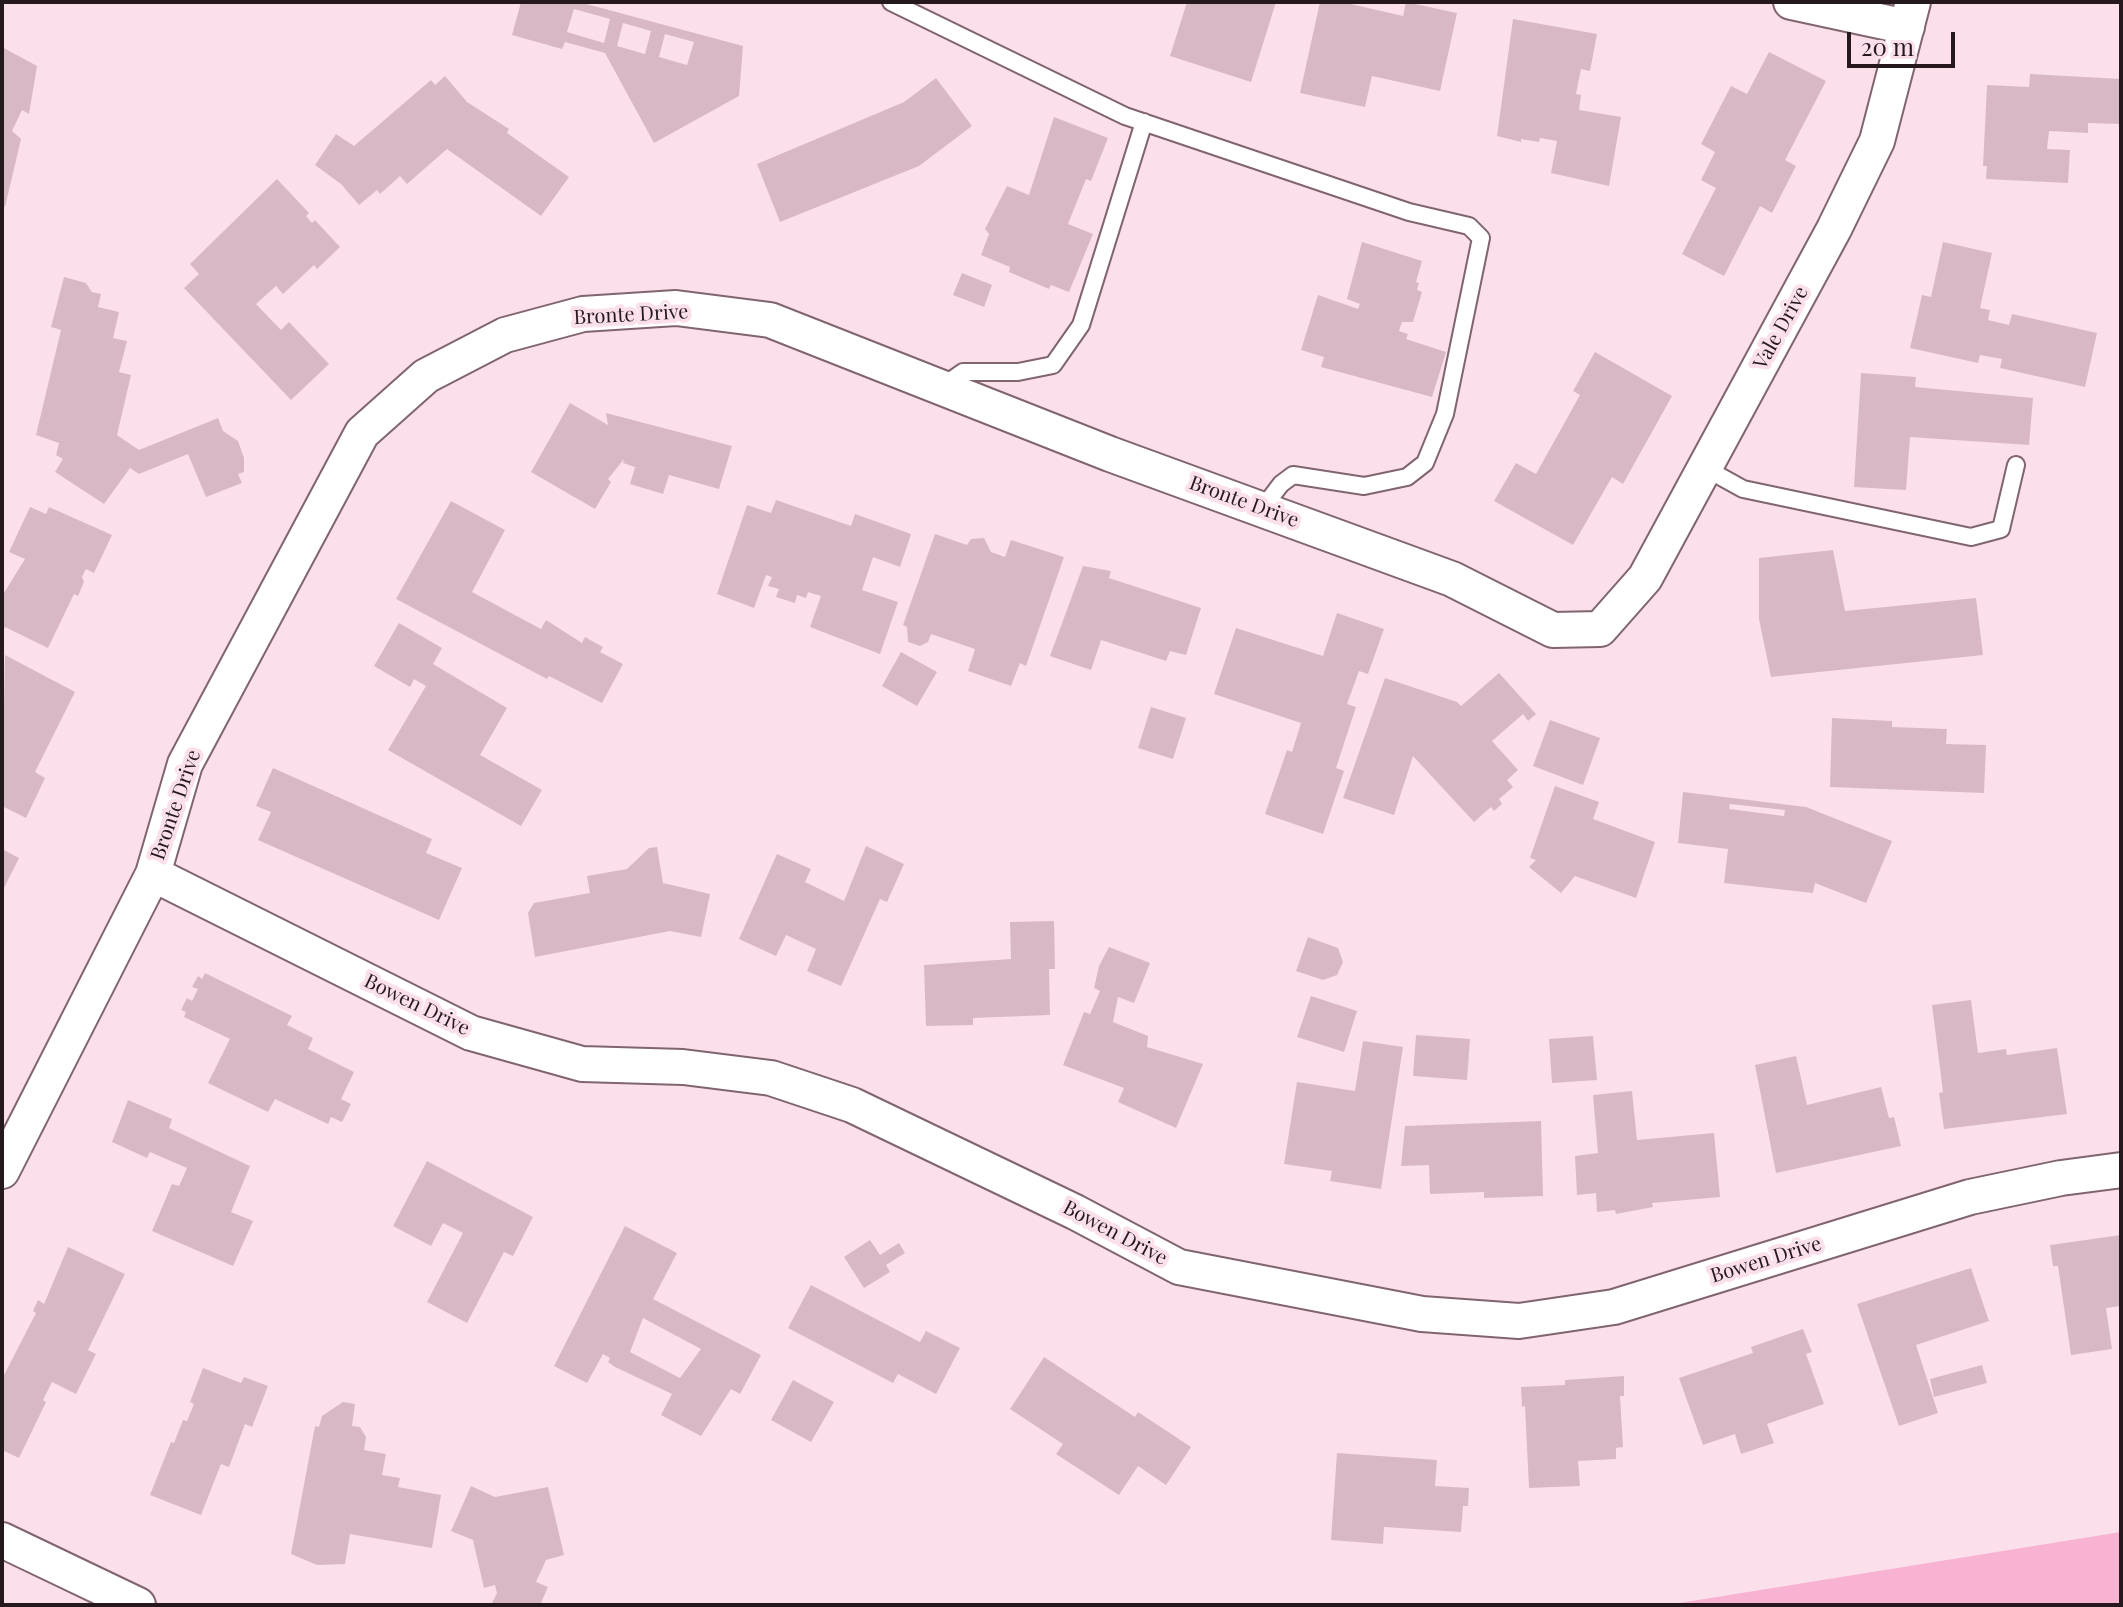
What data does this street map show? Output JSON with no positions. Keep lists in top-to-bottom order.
{
  "streets": {
    "street": ["Bronte Drive", "Vale Drive", "Bowen Drive"]
  },
  "crossings": [
    ["Bronte Drive", "Vale Drive"],
    ["Bronte Drive", "Bowen Drive"]
  ],
  "scale_bar": "20 m"
}
